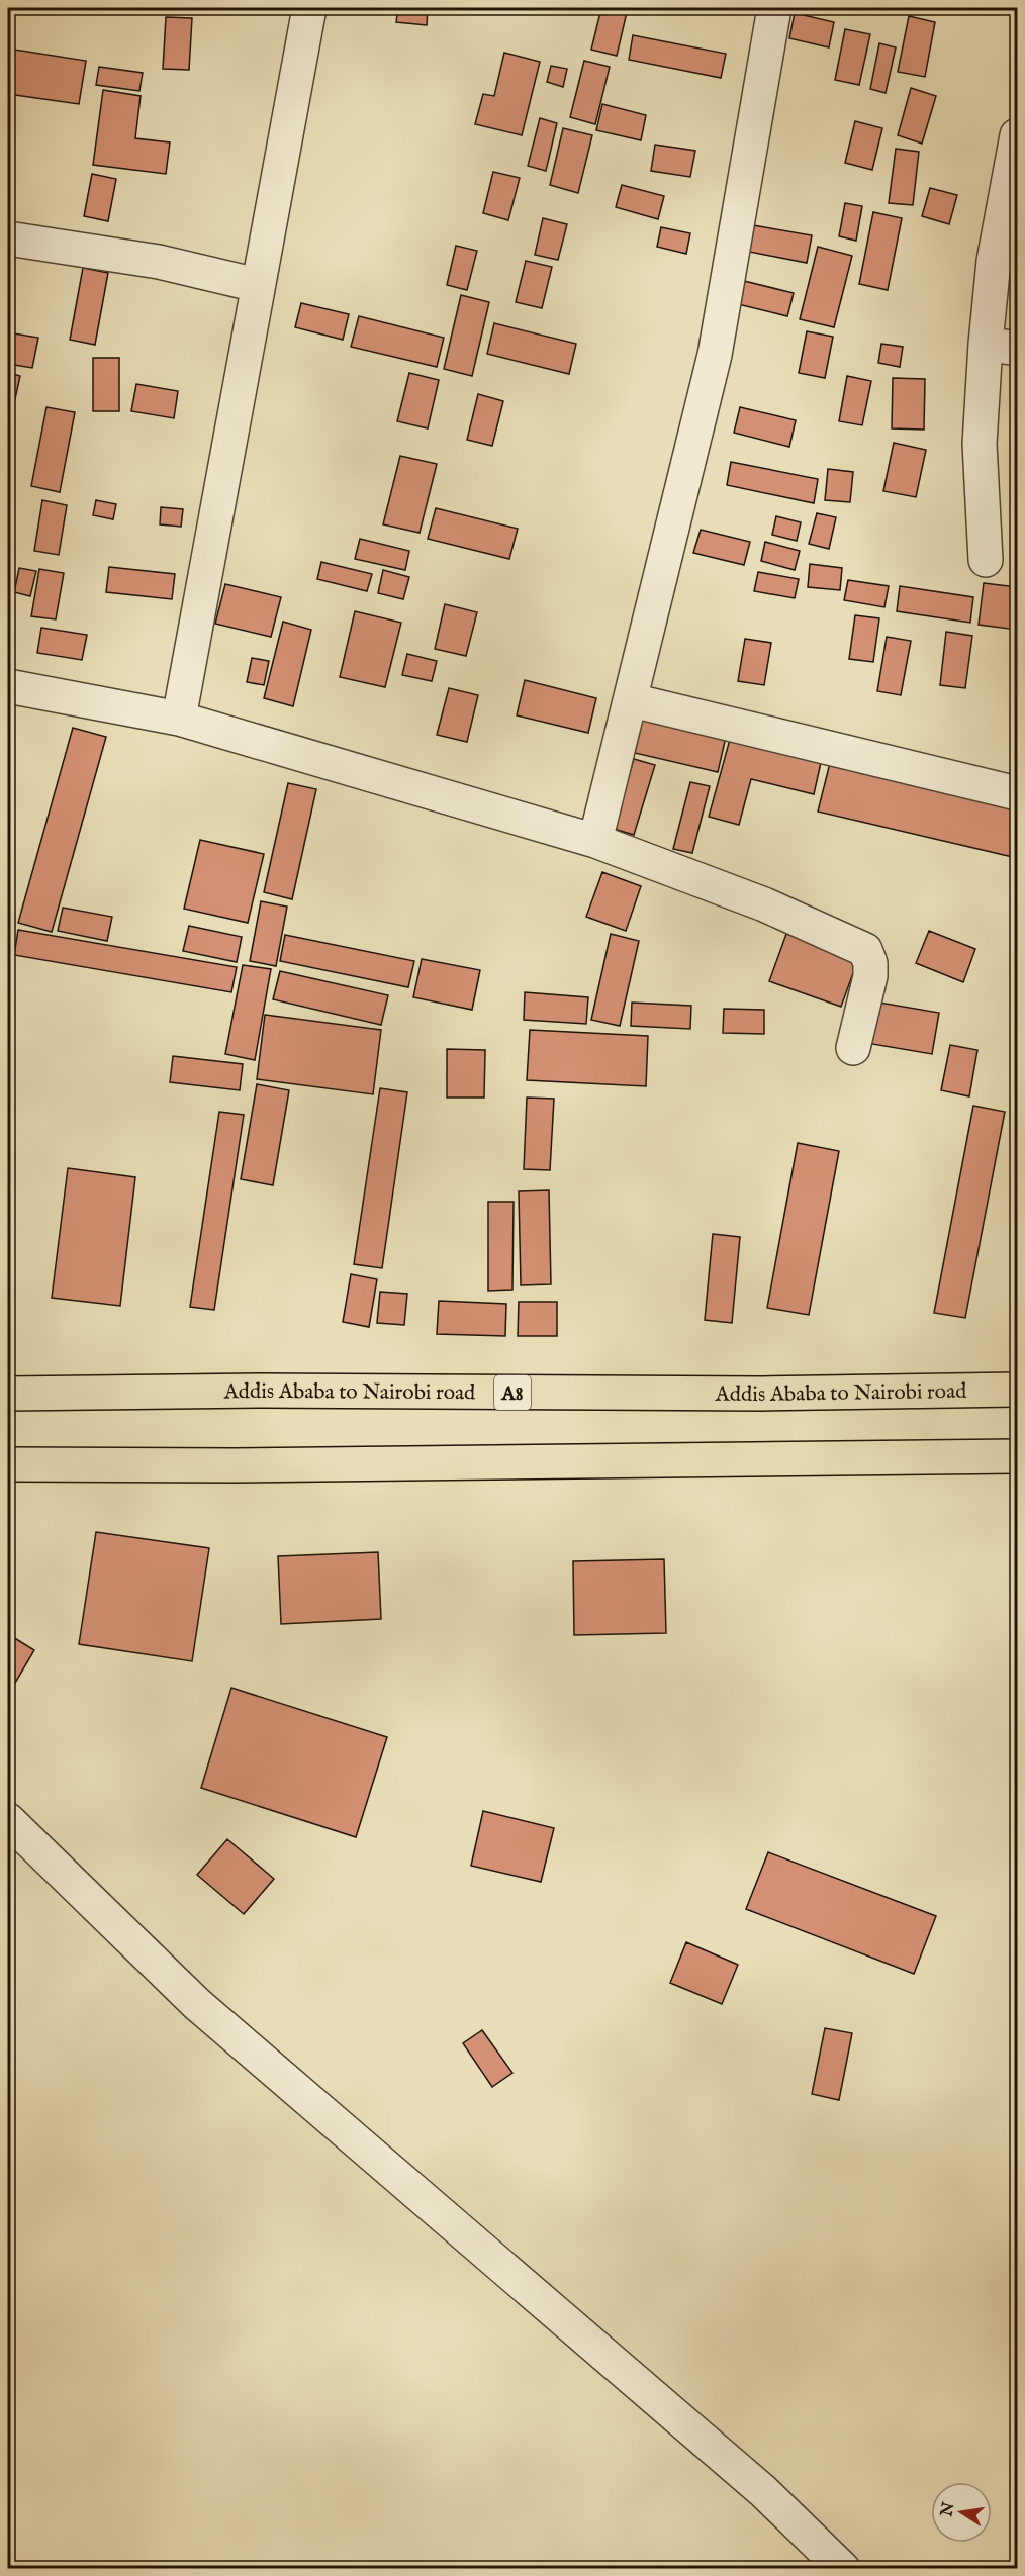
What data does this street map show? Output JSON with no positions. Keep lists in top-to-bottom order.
{
  "streets": {
    "highway": ["Addis Ababa to Nairobi road", "A8"]
  },
  "north": "left"
}
